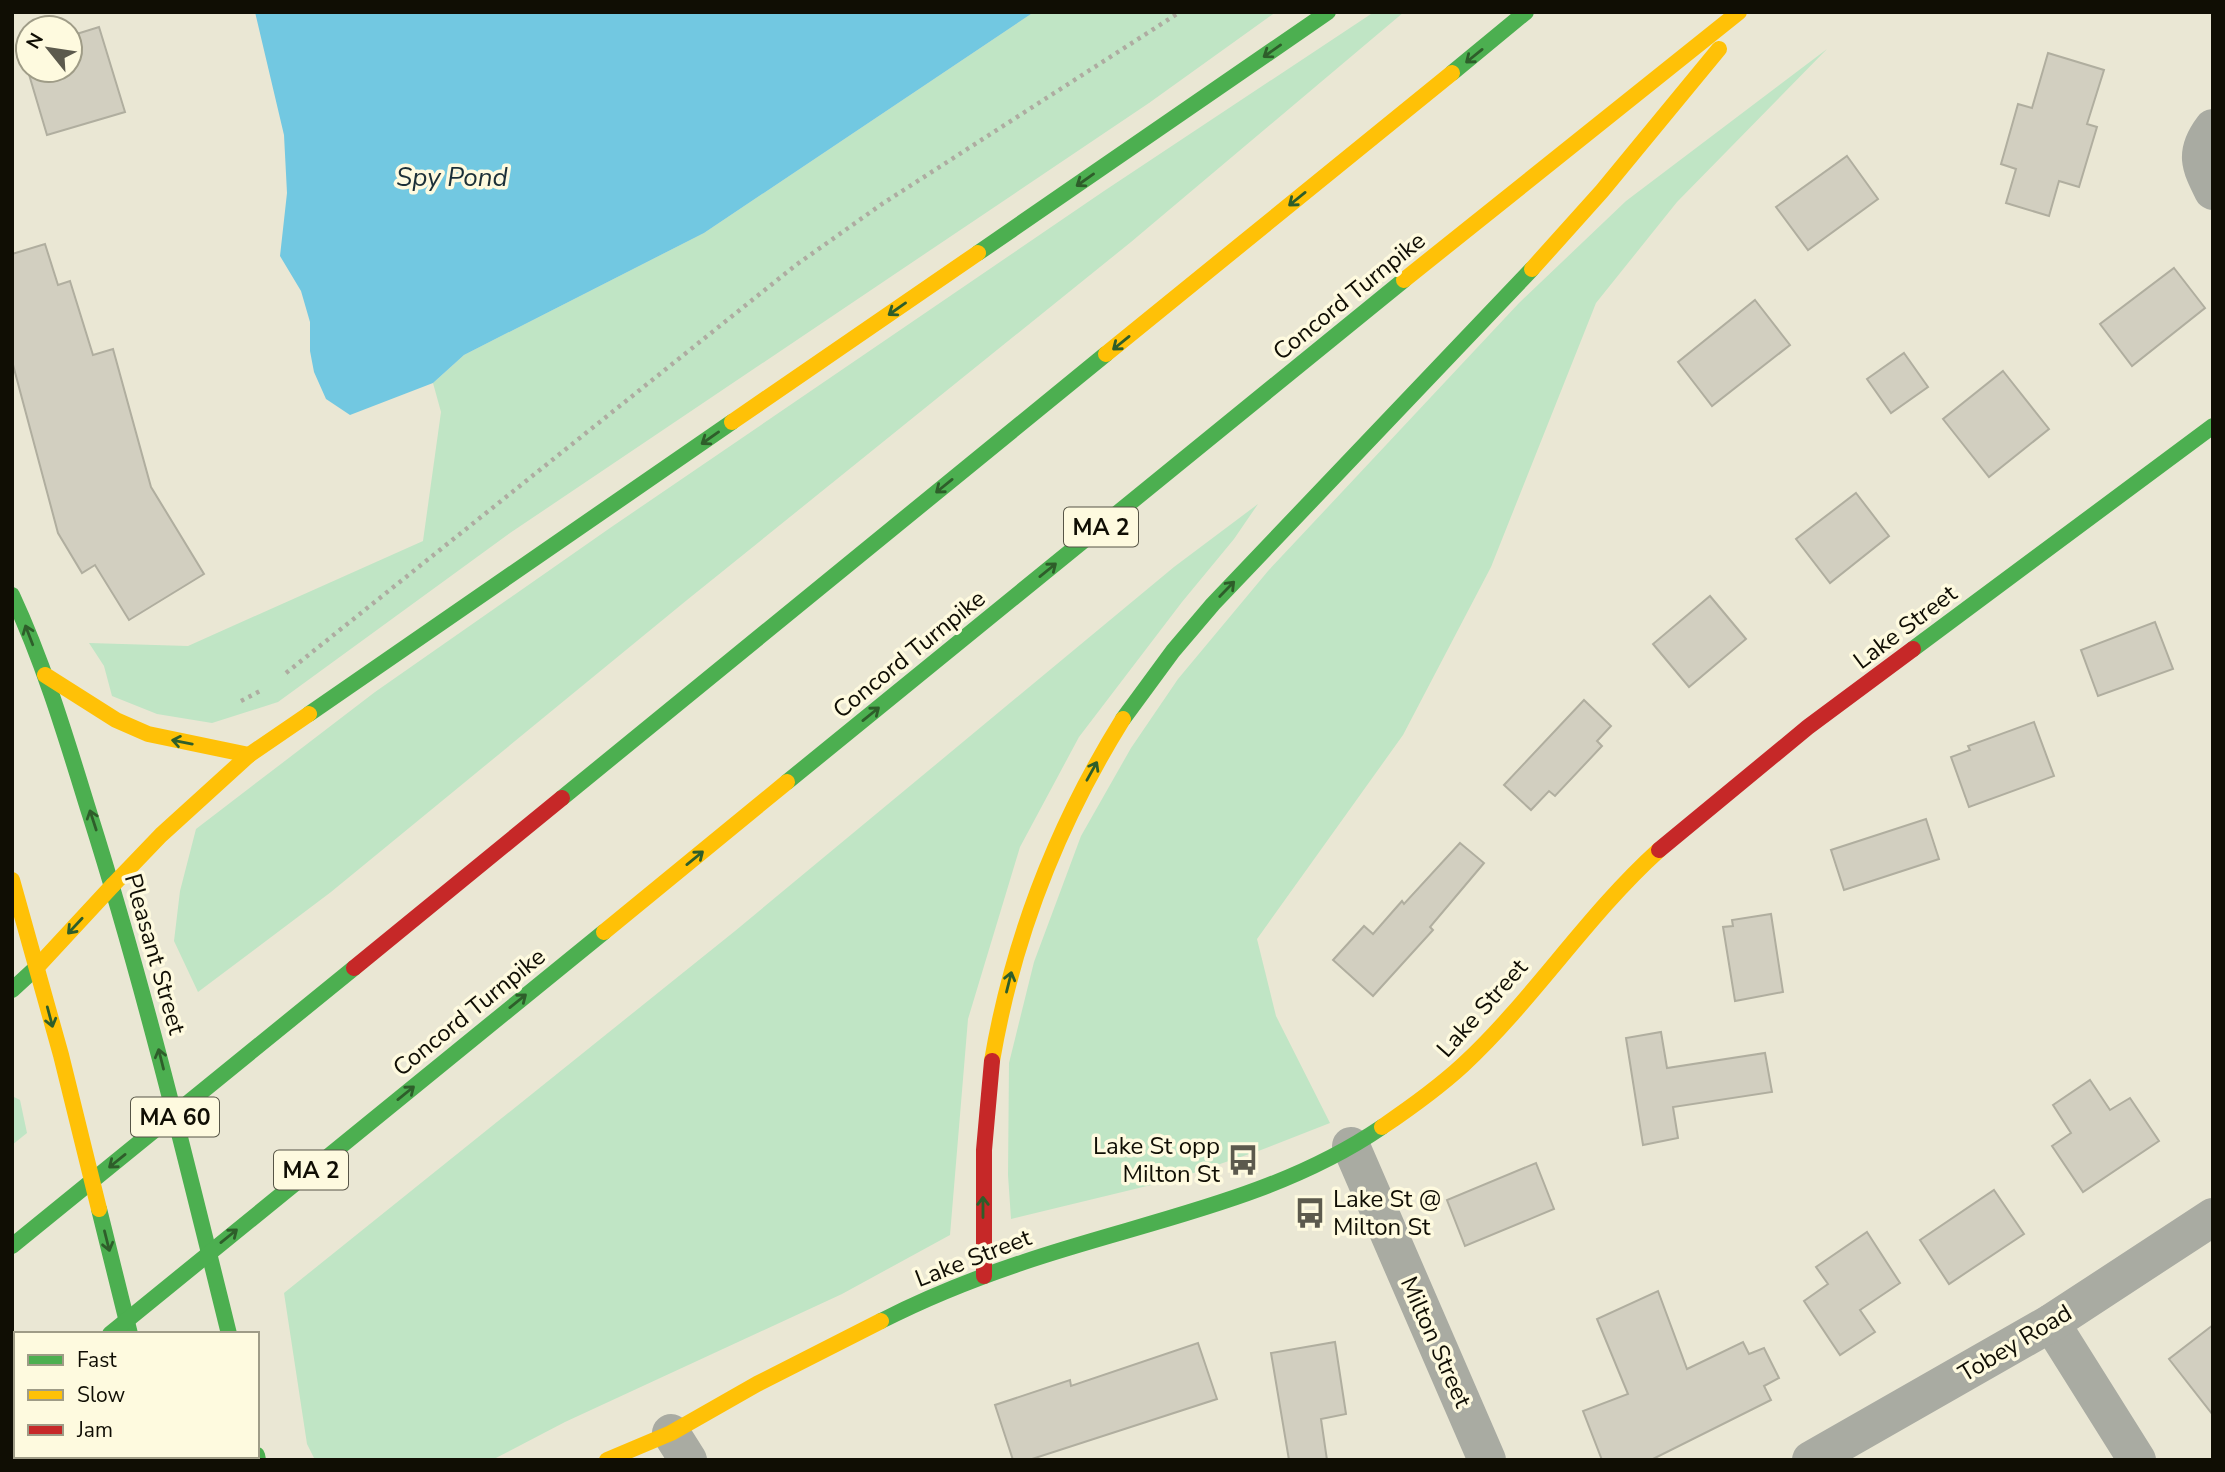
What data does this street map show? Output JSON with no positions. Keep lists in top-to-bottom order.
{
  "streets": {
    "main road": [
      "Concord Turnpike",
      "MA 2",
      "Lake Street",
      "Pleasant Street",
      "MA 60"
    ],
    "street": ["Milton Street", "Tobey Road"]
  },
  "crossings": [
    ["Lake Street", "Milton Street"]
  ],
  "water": ["Spy Pond"],
  "places": {
    "bus stop": ["Lake St opp Milton St", "Lake St @ Milton St"]
  },
  "legend": ["Fast", "Slow", "Jam"],
  "north": "top left"
}
